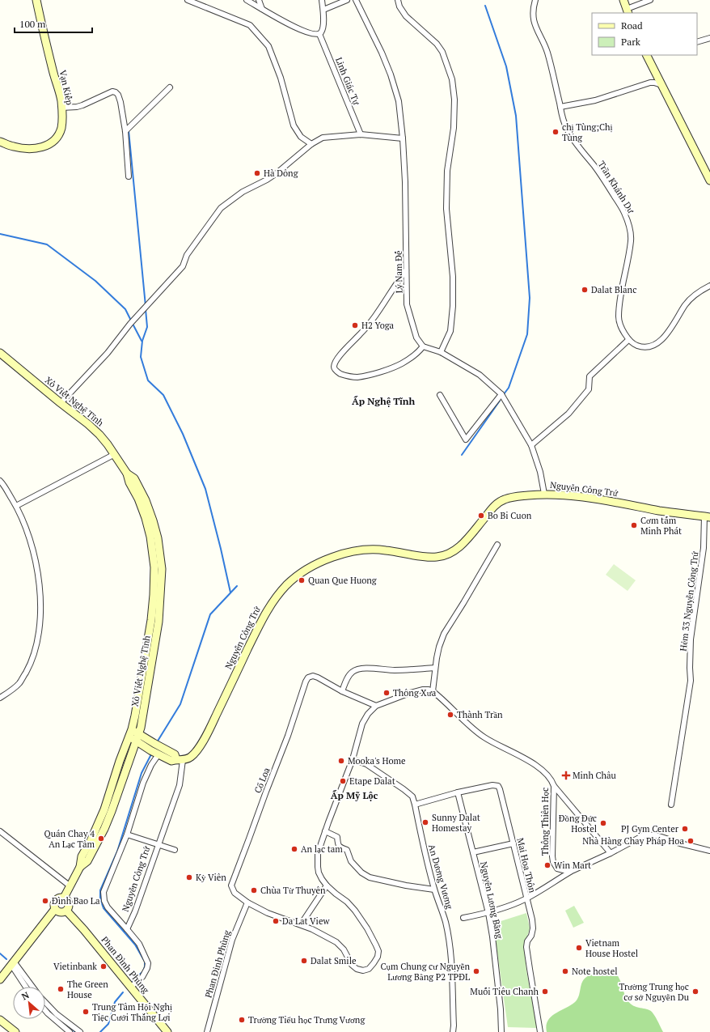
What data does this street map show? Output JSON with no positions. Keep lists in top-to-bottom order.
{
  "streets": {
    "main road": [
      "Vạn Kiếp",
      "Xô Viết Nghệ Tĩnh",
      "Nguyễn Công Trứ",
      "Phan Đình Phùng"
    ],
    "street": [
      "Linh Giác Tự",
      "Trần Khánh Dư",
      "Lý Nam Đế",
      "Hẻm 33 Nguyễn Công Trứ",
      "Cổ Loa",
      "Thông Thiên Học",
      "Mai Hoa Thôn",
      "An Dương Vương",
      "Nguyễn Lương Bằng",
      "Phan Đinh Phùng"
    ]
  },
  "crossings": [
    ["Xô Viết Nghệ Tĩnh", "Phan Đình Phùng"],
    ["Nguyễn Công Trứ", "Hẻm 33 Nguyễn Công Trứ"],
    ["Nguyễn Công Trứ", "Phan Đình Phùng"],
    ["Cổ Loa", "An Dương Vương"],
    ["Cổ Loa", "Phan Đinh Phùng"],
    ["Mai Hoa Thôn", "An Dương Vương"],
    ["Mai Hoa Thôn", "Nguyễn Lương Bằng"]
  ],
  "districts": ["Ấp Nghệ Tĩnh", "Ấp Mỹ Lộc"],
  "places": {
    "other": [
      "chị Tùng;Chị Tùng",
      "Hà Dông",
      "Dalat Blanc",
      "H2 Yoga",
      "Bo Bi Cuon",
      "Cơm tấm Minh Phát",
      "Quan Que Huong",
      "Thông Xưa",
      "Thành Trần",
      "Mooka's Home",
      "Etape Dalat",
      "Sunny Dalat Homestay",
      "Đồng Đức Hostel",
      "PJ Gym Center",
      "Quán Chay 4 An Lạc Tâm",
      "Nhà Hàng Chay Pháp Hoa",
      "An lạc tam",
      "Win Mart",
      "Kỳ Viên",
      "Chùa Từ Thuyên",
      "Đình Bao La",
      "Da Lat View",
      "Vietnam House Hostel",
      "Dalat Smile",
      "Vietinbank",
      "Cụm Chung cư Nguyễn Lương Bằng P2 TPĐL",
      "Note hostel",
      "The Green House",
      "Muối Tiêu Chanh",
      "Trường Trung học cơ sở Nguyễn Du",
      "Trung Tâm Hội Nghị Tiệc Cưới Thắng Lợi",
      "Trường Tiểu học Trưng Vương"
    ],
    "health": ["Minh Châu"]
  },
  "legend": ["Road", "Park"],
  "scale_bar": "100 m",
  "north": "top left"
}
